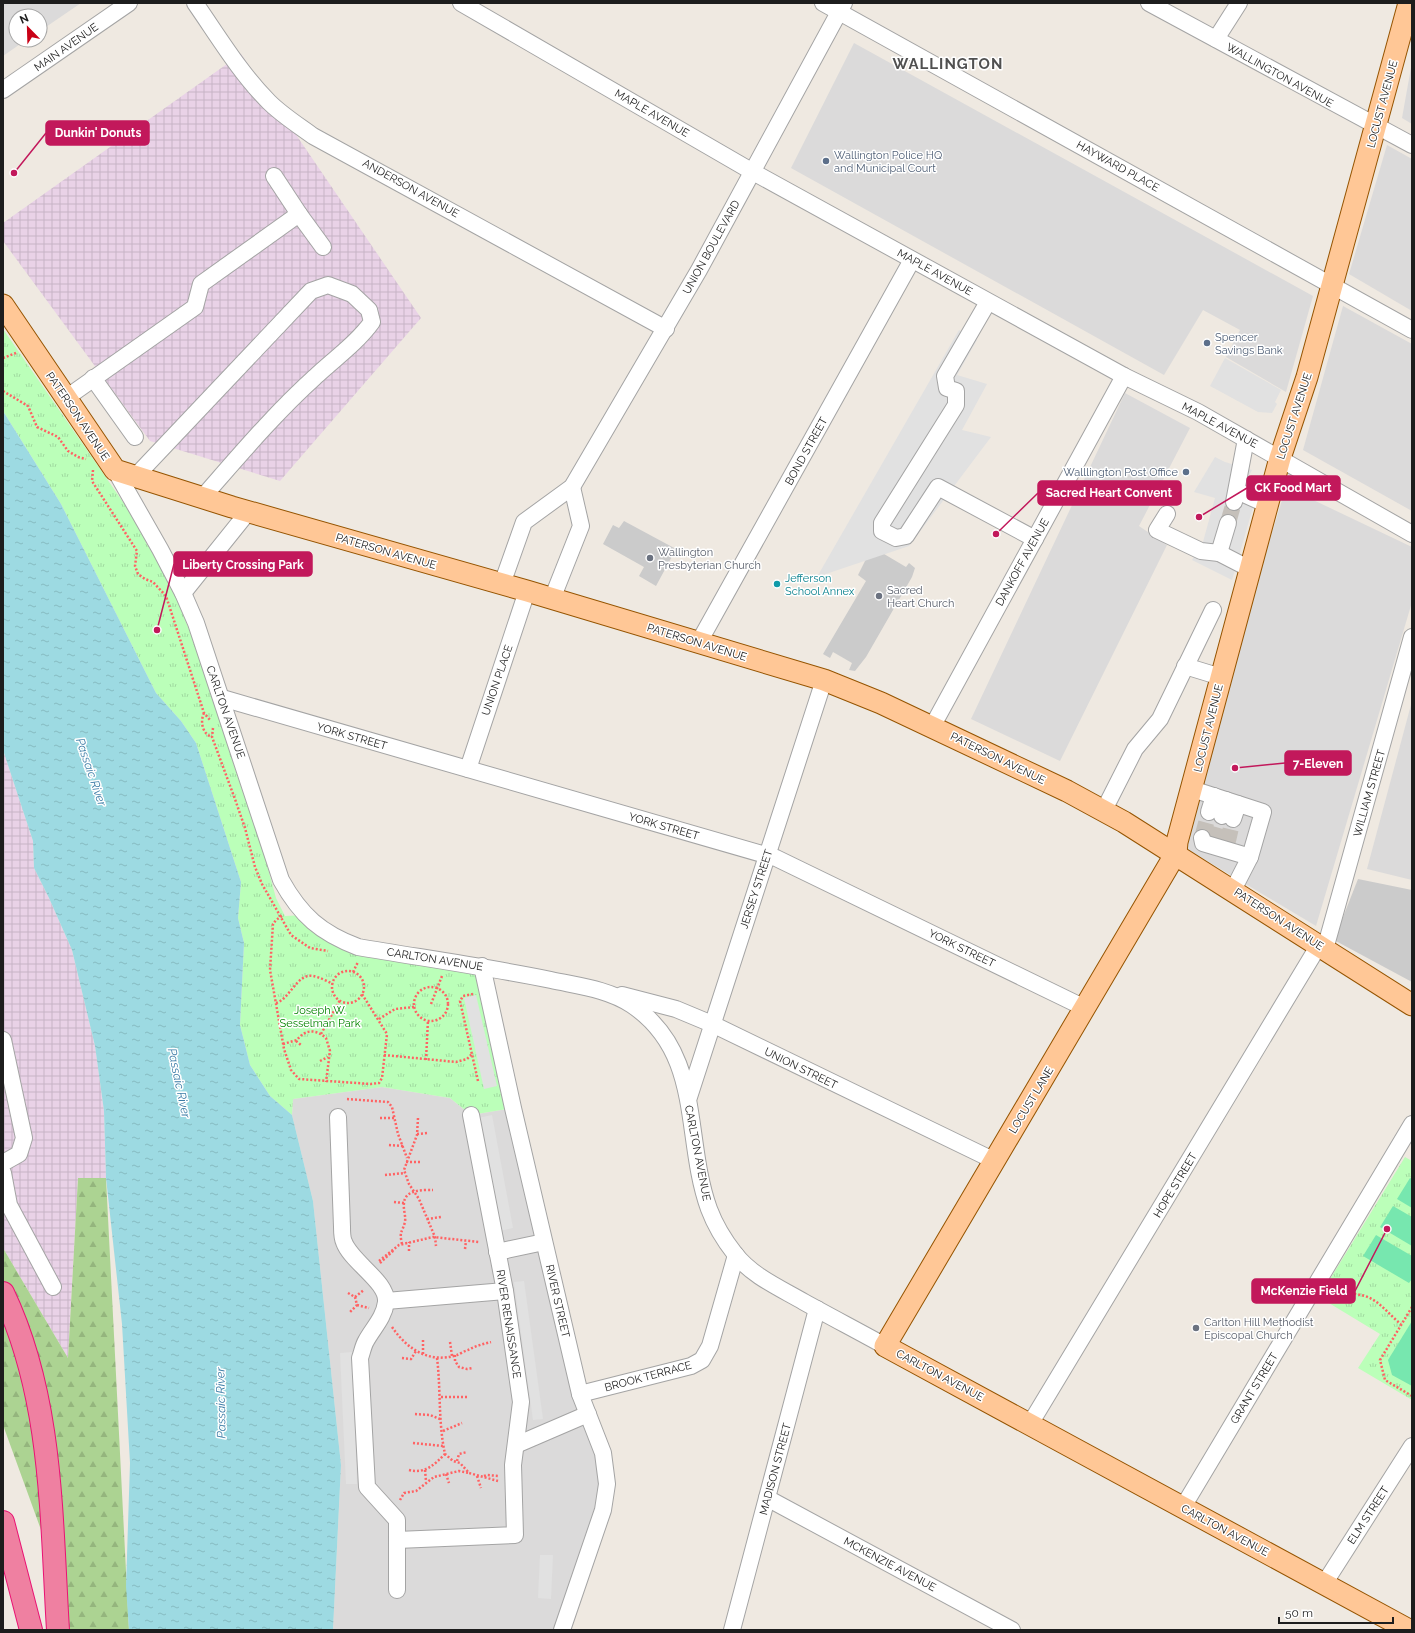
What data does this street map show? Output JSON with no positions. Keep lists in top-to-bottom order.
{
  "streets": {
    "main road": [
      "LOCUST AVENUE",
      "PATERSON AVENUE",
      "CARLTON AVENUE",
      "LOCUST LANE"
    ],
    "street": [
      "MAIN AVENUE",
      "WALLINGTON AVENUE",
      "MAPLE AVENUE",
      "HAYWARD PLACE",
      "ANDERSON AVENUE",
      "UNION BOULEVARD",
      "BOND STREET",
      "DANKOFF AVENUE",
      "UNION PLACE",
      "YORK STREET",
      "WILLIAM STREET",
      "JERSEY STREET",
      "UNION STREET",
      "HOPE STREET",
      "RIVER STREET",
      "RIVER RENAISSANCE",
      "BROOK TERRACE",
      "GRANT STREET",
      "MADISON STREET",
      "ELM STREET",
      "MCKENZIE AVENUE"
    ]
  },
  "crossings": [
    ["WALLINGTON AVENUE", "LOCUST AVENUE"],
    ["LOCUST AVENUE", "MAPLE AVENUE"],
    ["LOCUST AVENUE", "HAYWARD PLACE"],
    ["LOCUST AVENUE", "PATERSON AVENUE"],
    ["LOCUST AVENUE", "LOCUST LANE"],
    ["MAPLE AVENUE", "UNION BOULEVARD"],
    ["MAPLE AVENUE", "BOND STREET"],
    ["MAPLE AVENUE", "DANKOFF AVENUE"],
    ["HAYWARD PLACE", "UNION BOULEVARD"],
    ["ANDERSON AVENUE", "UNION BOULEVARD"],
    ["UNION BOULEVARD", "PATERSON AVENUE"],
    ["PATERSON AVENUE", "BOND STREET"],
    ["PATERSON AVENUE", "DANKOFF AVENUE"],
    ["PATERSON AVENUE", "UNION PLACE"],
    ["PATERSON AVENUE", "CARLTON AVENUE"],
    ["PATERSON AVENUE", "WILLIAM STREET"],
    ["PATERSON AVENUE", "JERSEY STREET"],
    ["PATERSON AVENUE", "LOCUST LANE"],
    ["PATERSON AVENUE", "HOPE STREET"],
    ["UNION PLACE", "YORK STREET"],
    ["CARLTON AVENUE", "YORK STREET"],
    ["CARLTON AVENUE", "JERSEY STREET"],
    ["CARLTON AVENUE", "UNION STREET"],
    ["CARLTON AVENUE", "LOCUST LANE"],
    ["CARLTON AVENUE", "HOPE STREET"],
    ["CARLTON AVENUE", "RIVER STREET"],
    ["CARLTON AVENUE", "BROOK TERRACE"],
    ["CARLTON AVENUE", "GRANT STREET"],
    ["CARLTON AVENUE", "MADISON STREET"],
    ["CARLTON AVENUE", "ELM STREET"],
    ["YORK STREET", "JERSEY STREET"],
    ["YORK STREET", "LOCUST LANE"],
    ["WILLIAM STREET", "HOPE STREET"],
    ["JERSEY STREET", "UNION STREET"],
    ["UNION STREET", "LOCUST LANE"],
    ["RIVER STREET", "BROOK TERRACE"],
    ["MADISON STREET", "MCKENZIE AVENUE"]
  ],
  "districts": ["WALLINGTON"],
  "water": ["Passaic River"],
  "parks": ["Joseph W. Sesselman Park"],
  "places": [
    "Wallington Police HQ and Municipal Court",
    "Dunkin' Donuts",
    "Spencer Savings Bank",
    "Walllington Post Office",
    "CK Food Mart",
    "Sacred Heart Convent",
    "Wallington Presbyterian Church",
    "Jefferson School Annex",
    "Sacred Heart Church",
    "Liberty Crossing Park",
    "7-Eleven",
    "McKenzie Field",
    "Carlton Hill Methodist Episcopal Church"
  ],
  "scale_bar": "50 m",
  "north": "top left"
}
